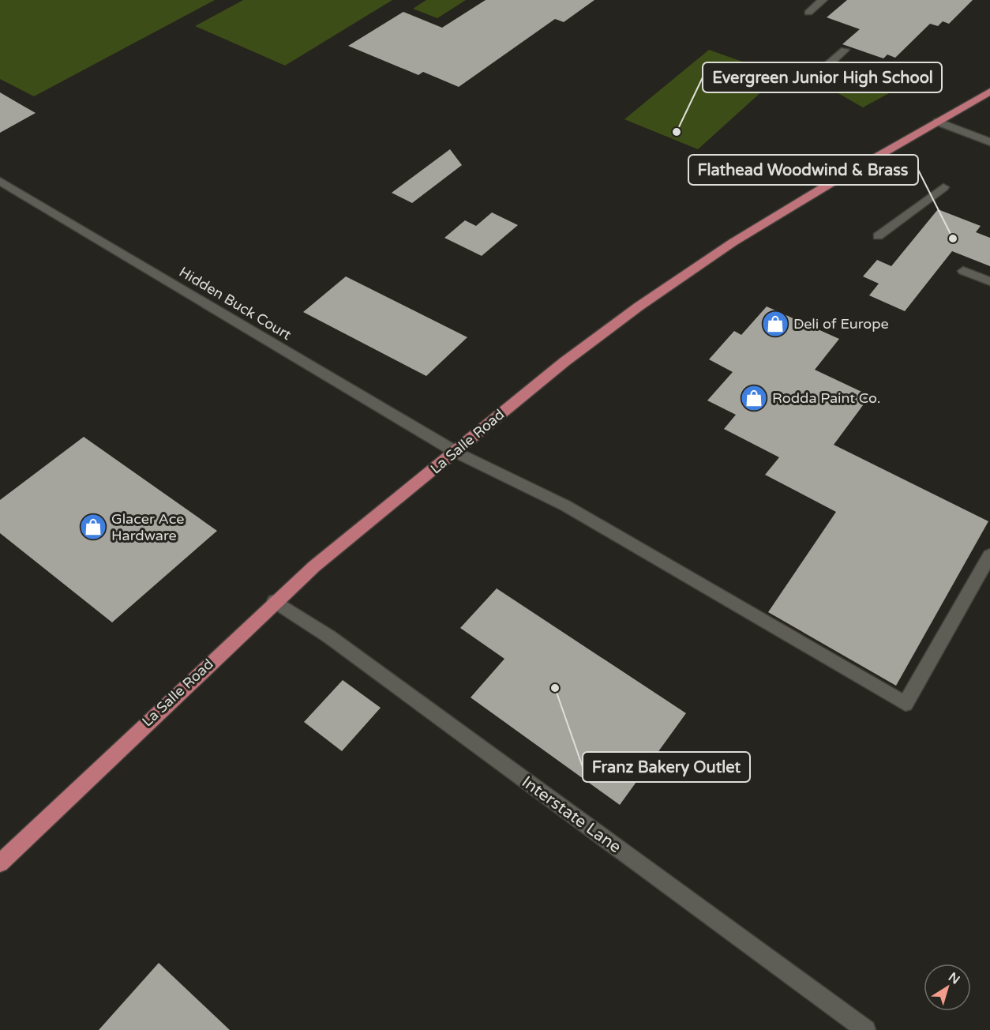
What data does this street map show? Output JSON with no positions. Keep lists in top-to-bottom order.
{
  "streets": {
    "highway": ["La Salle Road"],
    "street": ["Hidden Buck Court", "Interstate Lane"]
  },
  "crossings": [
    ["Hidden Buck Court", "La Salle Road"],
    ["La Salle Road", "Interstate Lane"]
  ],
  "places": {
    "other": ["Evergreen Junior High School", "Flathead Woodwind & Brass", "Franz Bakery Outlet"],
    "shop": ["Deli of Europe", "Rodda Paint Co.", "Glacer Ace Hardware"]
  },
  "north": "top right"
}
